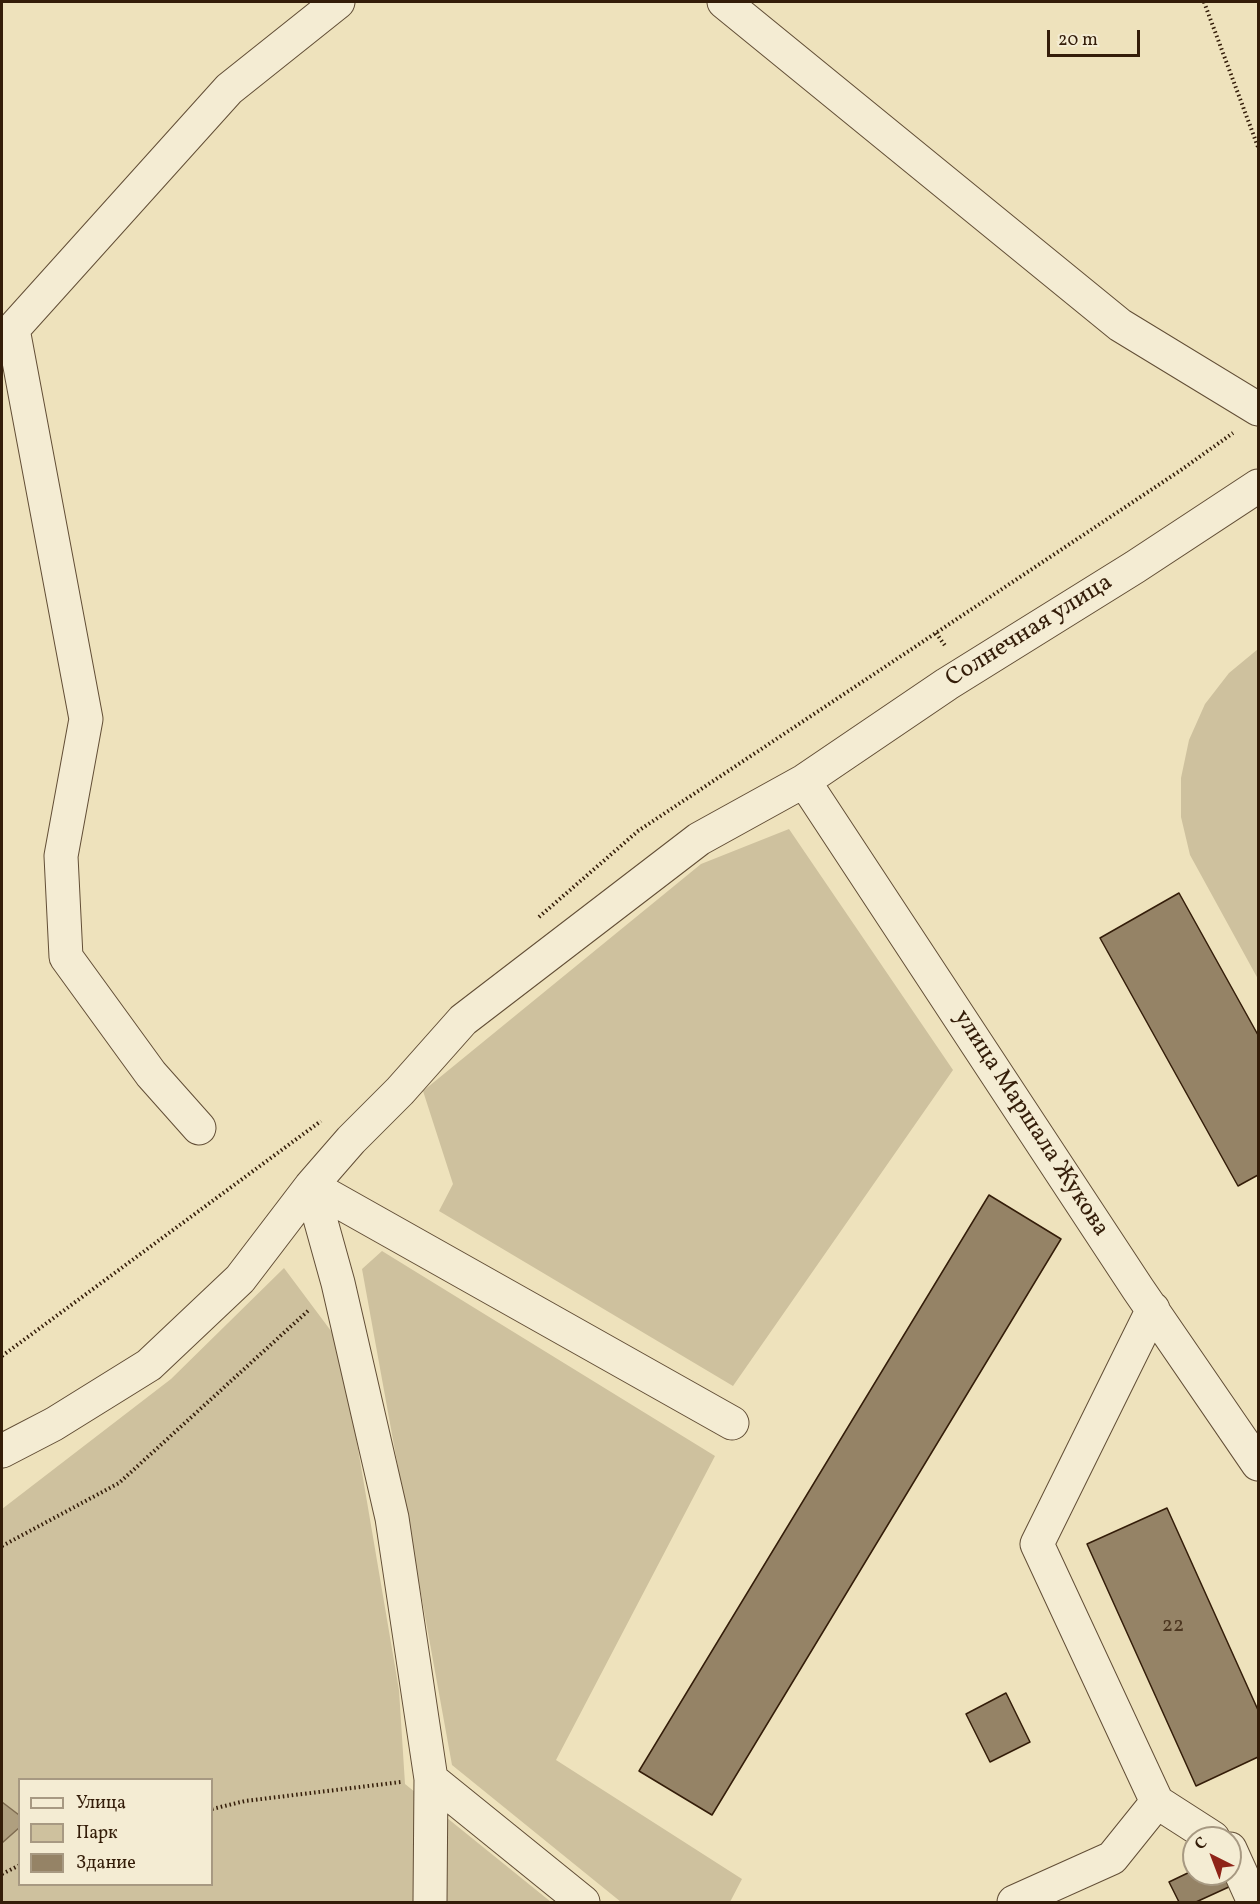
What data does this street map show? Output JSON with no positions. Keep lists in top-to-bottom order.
{
  "streets": {
    "street": ["Солнечная улица", "улица Маршала Жукова"]
  },
  "crossings": [
    ["Солнечная улица", "улица Маршала Жукова"]
  ],
  "house_numbers": ["22"],
  "legend": ["Улица", "Парк", "Здание"],
  "scale_bar": "20 m",
  "north": "top left"
}
